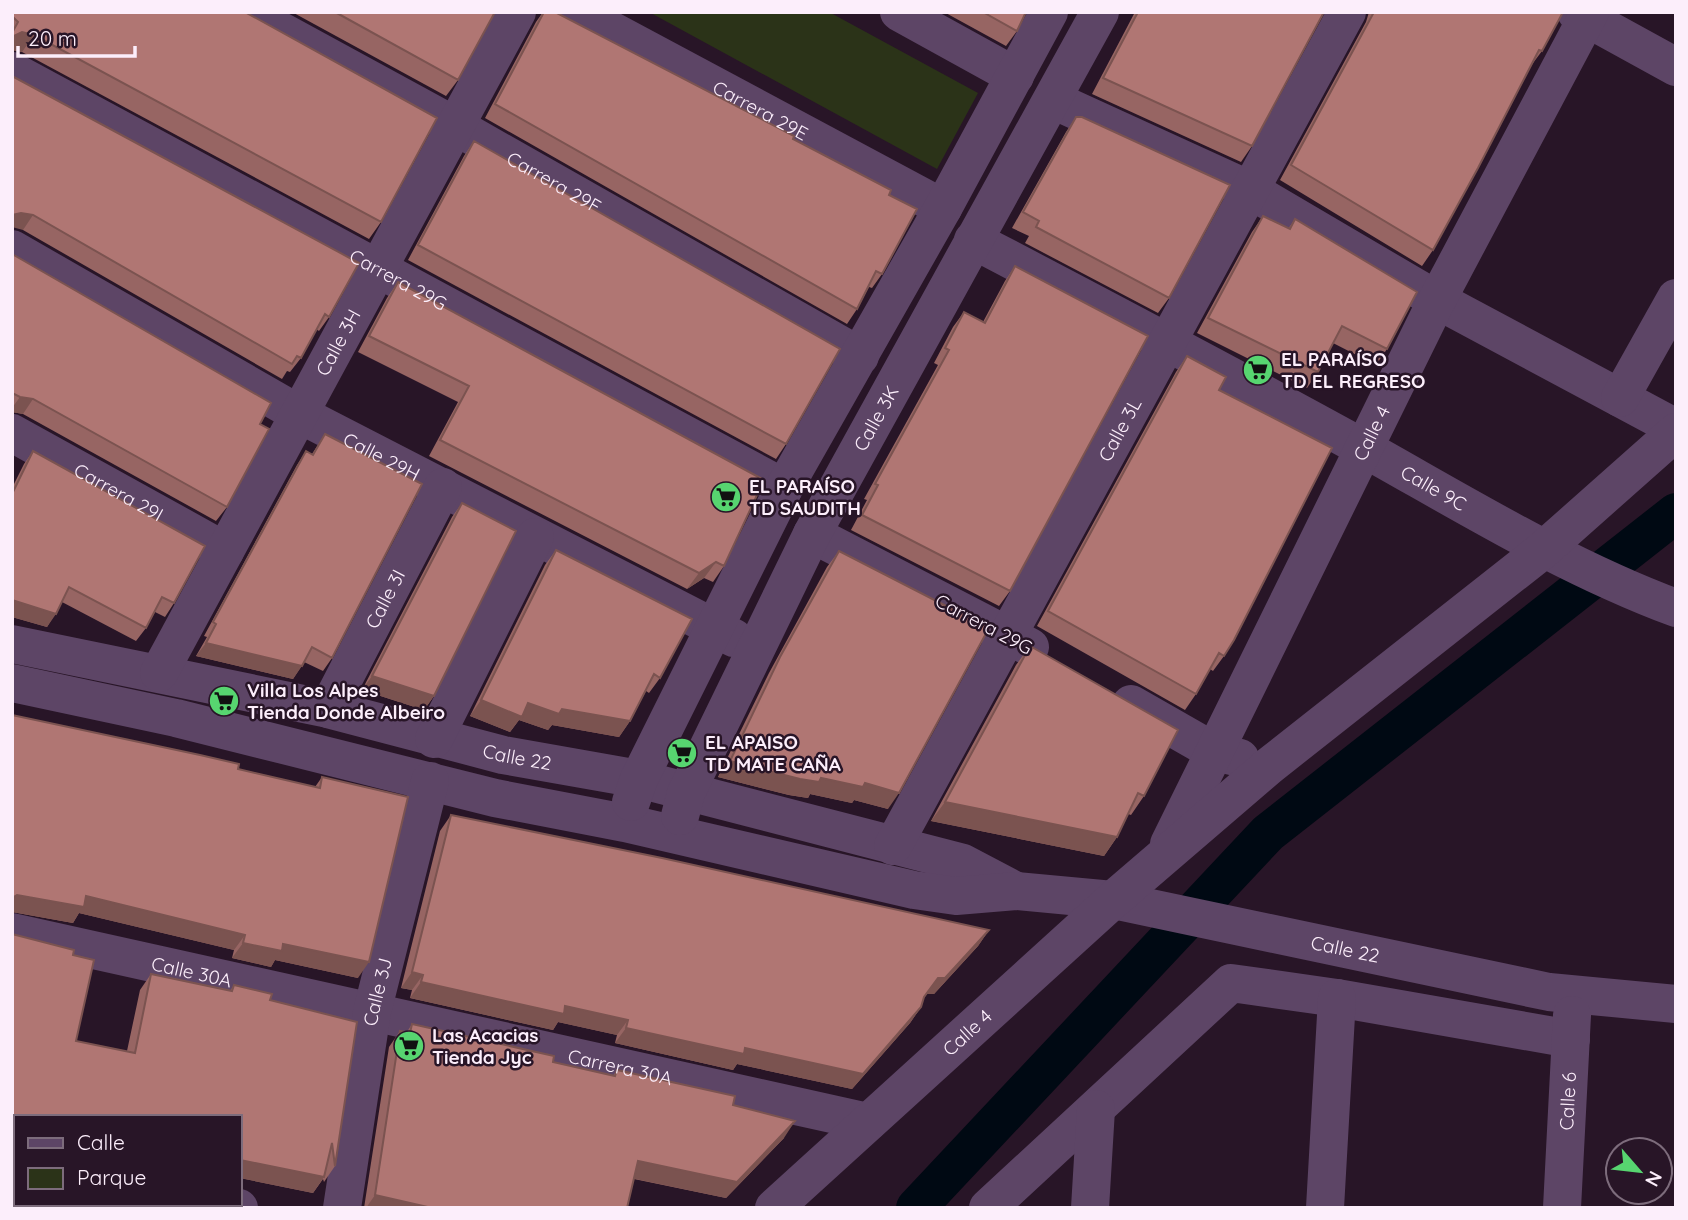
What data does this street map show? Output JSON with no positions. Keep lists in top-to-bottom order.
{
  "streets": {
    "street": [
      "Carrera 29E",
      "Carrera 29F",
      "Carrera 29G",
      "Calle 3H",
      "Calle 3K",
      "Calle 3L",
      "Calle 4",
      "Calle 29H",
      "Calle 9C",
      "Carrera 29I",
      "Calle 3I",
      "Calle 22",
      "Calle 30A",
      "Calle 3J",
      "Carrera 30A",
      "Calle 6"
    ]
  },
  "crossings": [
    ["Carrera 29F", "Calle 3H"],
    ["Carrera 29G", "Calle 3H"],
    ["Carrera 29G", "Calle 3K"],
    ["Carrera 29G", "Calle 3L"],
    ["Calle 3H", "Calle 29H"],
    ["Calle 3H", "Carrera 29I"],
    ["Calle 3H", "Calle 22"],
    ["Calle 3K", "Calle 29H"],
    ["Calle 3K", "Calle 9C"],
    ["Calle 3K", "Calle 22"],
    ["Calle 3L", "Calle 9C"],
    ["Calle 3L", "Calle 22"],
    ["Calle 4", "Calle 9C"],
    ["Calle 4", "Calle 22"],
    ["Calle 4", "Carrera 30A"],
    ["Calle 29H", "Calle 3I"],
    ["Calle 3I", "Calle 22"],
    ["Calle 22", "Calle 3J"],
    ["Calle 22", "Calle 6"],
    ["Calle 30A", "Calle 3J"],
    ["Calle 30A", "Carrera 30A"],
    ["Calle 3J", "Carrera 30A"]
  ],
  "places": {
    "supermarket": [
      "EL PARAÍSO TD EL REGRESO",
      "EL PARAÍSO TD SAUDITH",
      "Villa Los Alpes Tienda Donde Albeiro",
      "EL APAISO TD MATE CAÑA",
      "Las Acacias Tienda Jyc"
    ]
  },
  "legend": ["Calle", "Parque"],
  "scale_bar": "20 m",
  "north": "bottom right"
}
